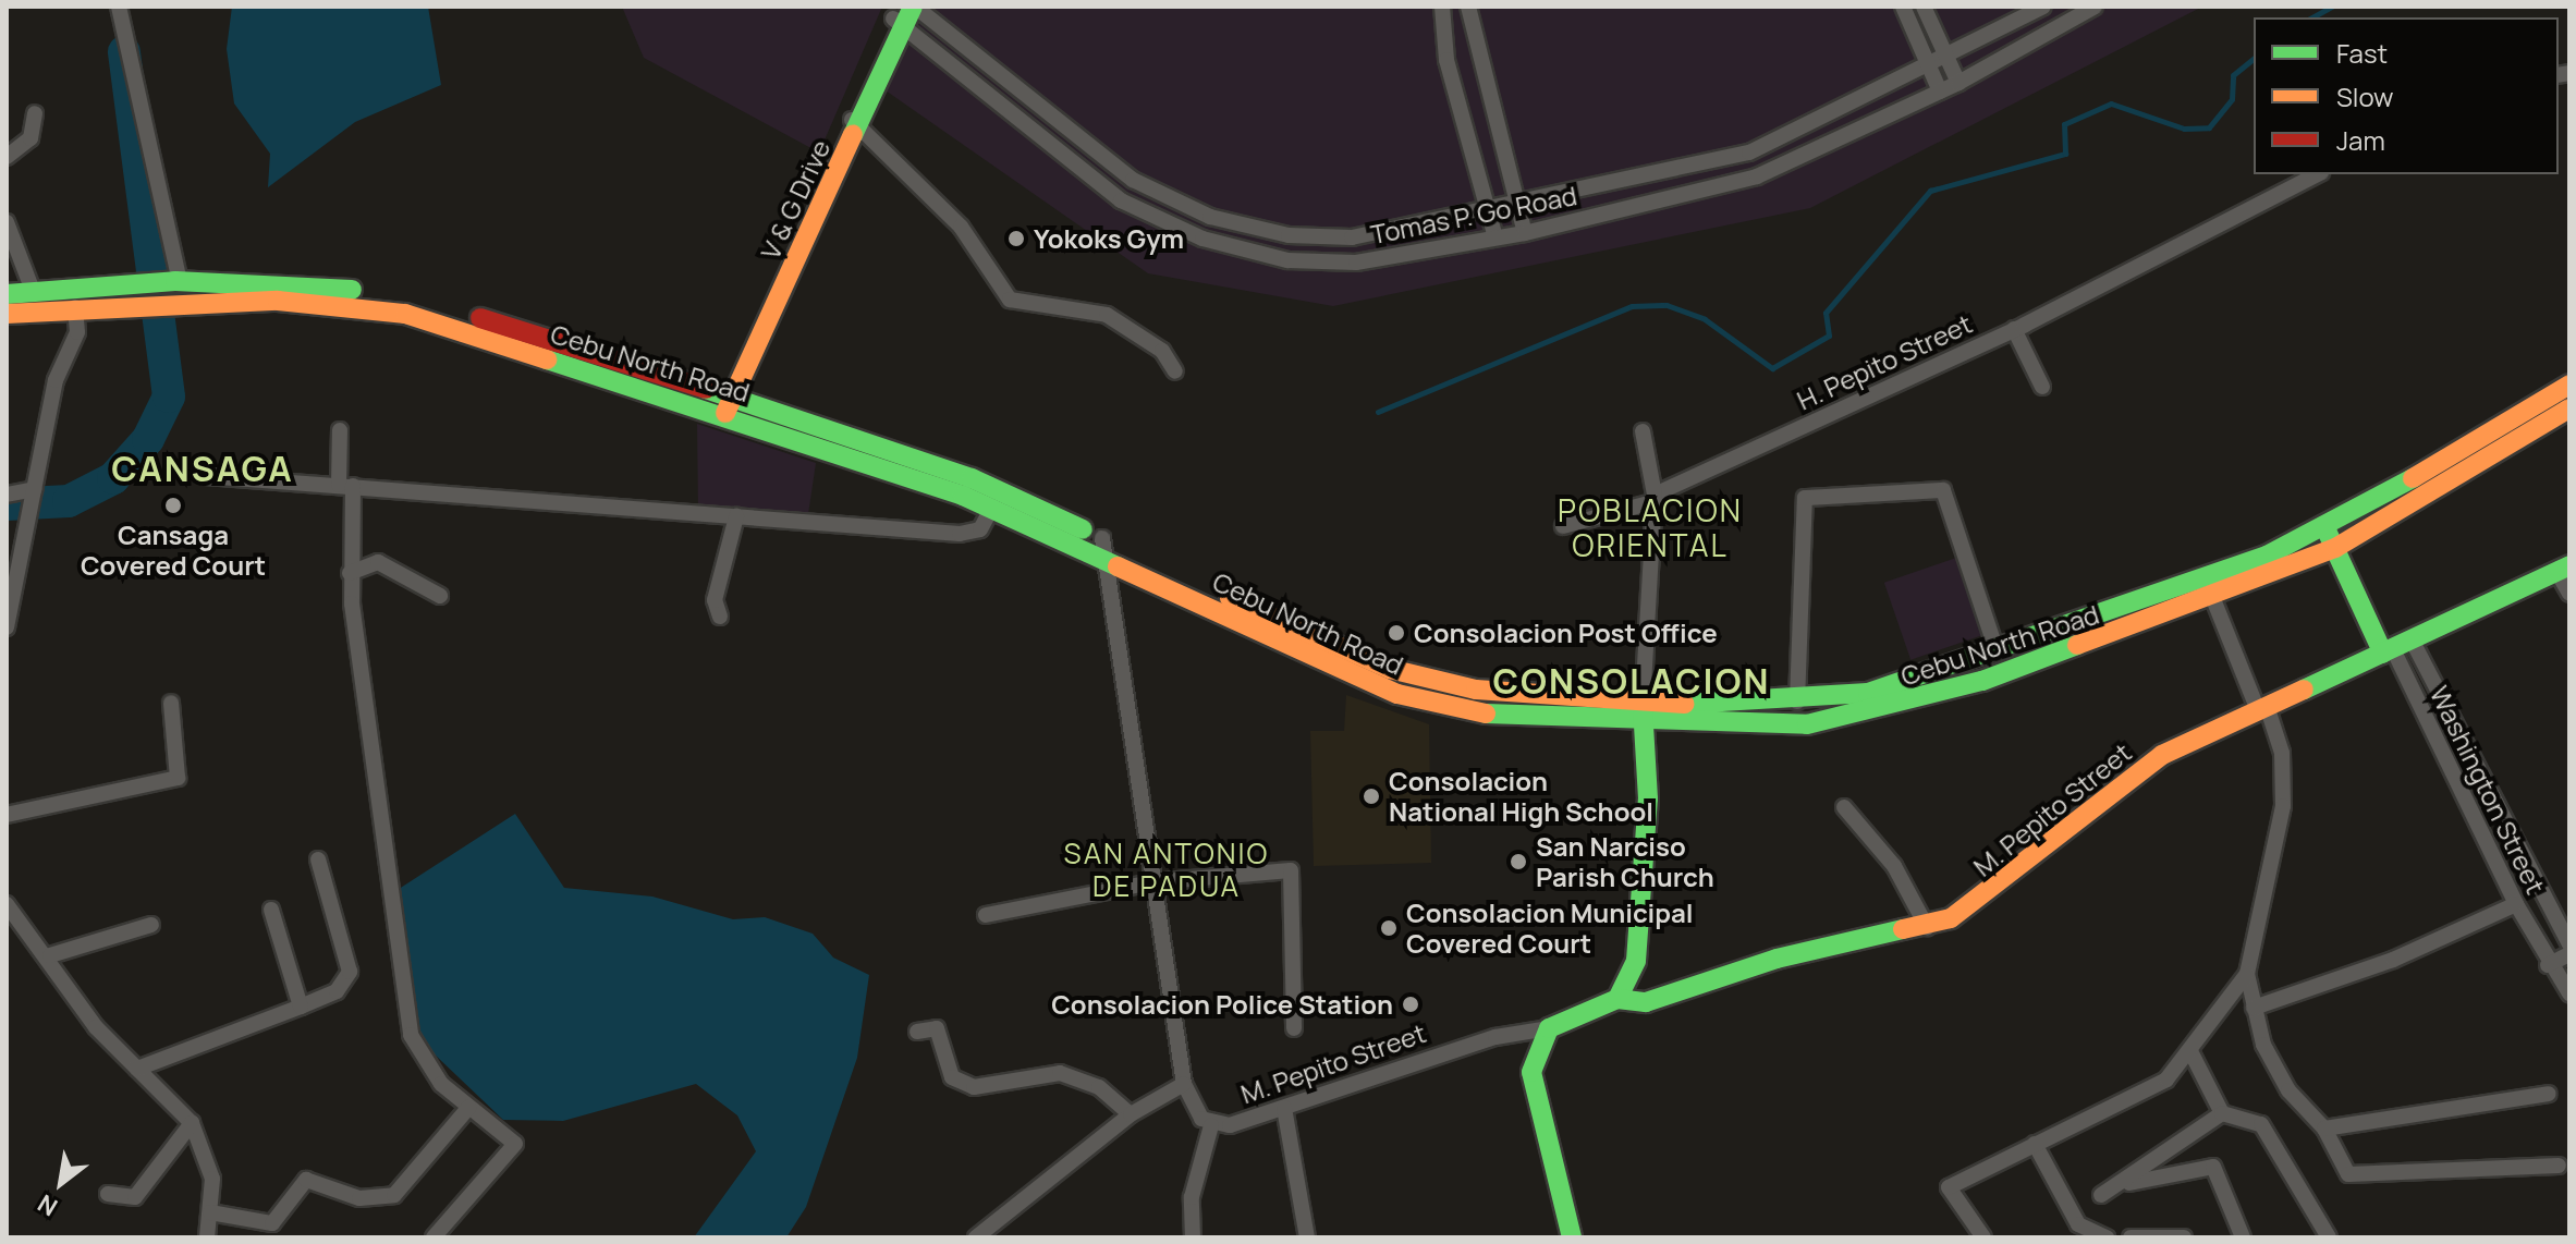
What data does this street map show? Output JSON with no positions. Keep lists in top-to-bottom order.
{
  "streets": {
    "main road": ["V & G Drive", "Cebu North Road", "M. Pepito Street"],
    "street": ["Tomas P. Go Road", "H. Pepito Street", "Washington Street"]
  },
  "crossings": [
    ["V & G Drive", "Tomas P. Go Road"],
    ["V & G Drive", "Cebu North Road"],
    ["Cebu North Road", "M. Pepito Street"],
    ["Washington Street", "M. Pepito Street"]
  ],
  "districts": [
    "CANSAGA",
    "POBLACION ORIENTAL",
    "CONSOLACION",
    "SAN ANTONIO DE PADUA"
  ],
  "places": [
    "Yokoks Gym",
    "Cansaga Covered Court",
    "Consolacion Post Office",
    "Consolacion National High School",
    "San Narciso Parish Church",
    "Consolacion Municipal Covered Court",
    "Consolacion Police Station"
  ],
  "legend": ["Fast", "Slow", "Jam"],
  "north": "bottom left"
}
